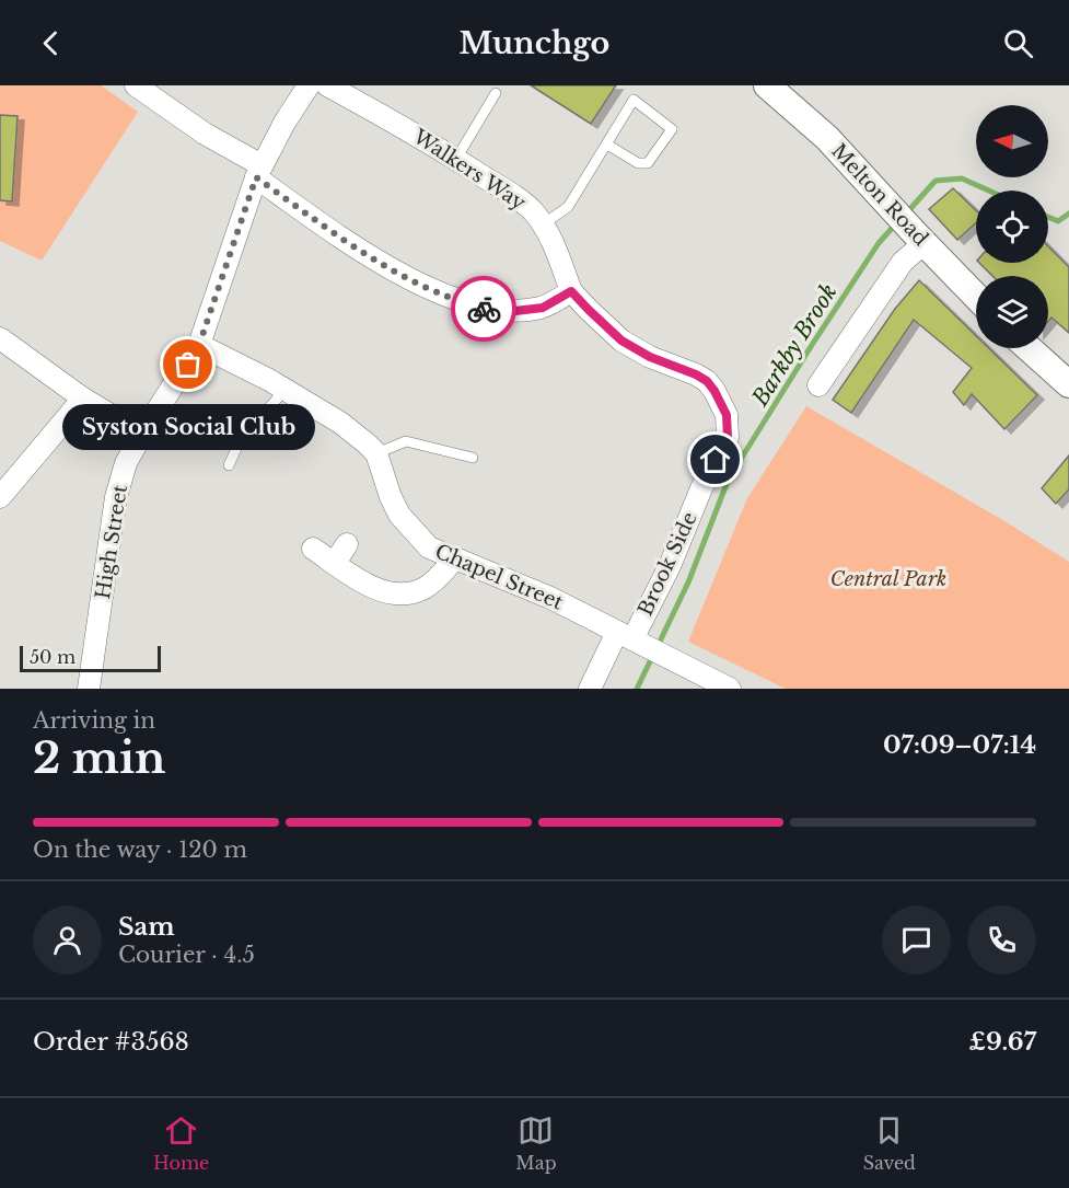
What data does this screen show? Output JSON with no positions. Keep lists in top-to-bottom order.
{
  "streets": {
    "street": [
      "Walkers Way",
      "Melton Road",
      "High Street",
      "Brook Side",
      "Chapel Street"
    ]
  },
  "crossings": [
    ["Walkers Way", "Brook Side"],
    ["Brook Side", "Chapel Street"]
  ],
  "water": ["Barkby Brook"],
  "parks": ["Central Park"],
  "places": ["Syston Social Club"],
  "scale_bar": "50 m",
  "north": "left",
  "page": {
    "header": "Munchgo",
    "bubble": "Syston Social Club",
    "scale": "50 m",
    "heading": ["2 min", "Arriving in", "07:09–07:14"],
    "panel": [
      "Sam",
      "Courier · 4.5",
      "Order #3568",
      "£9.67"
    ],
    "bar": "On the way · 120 m",
    "tabs": ["Home", "Map", "Saved"]
  }
}
